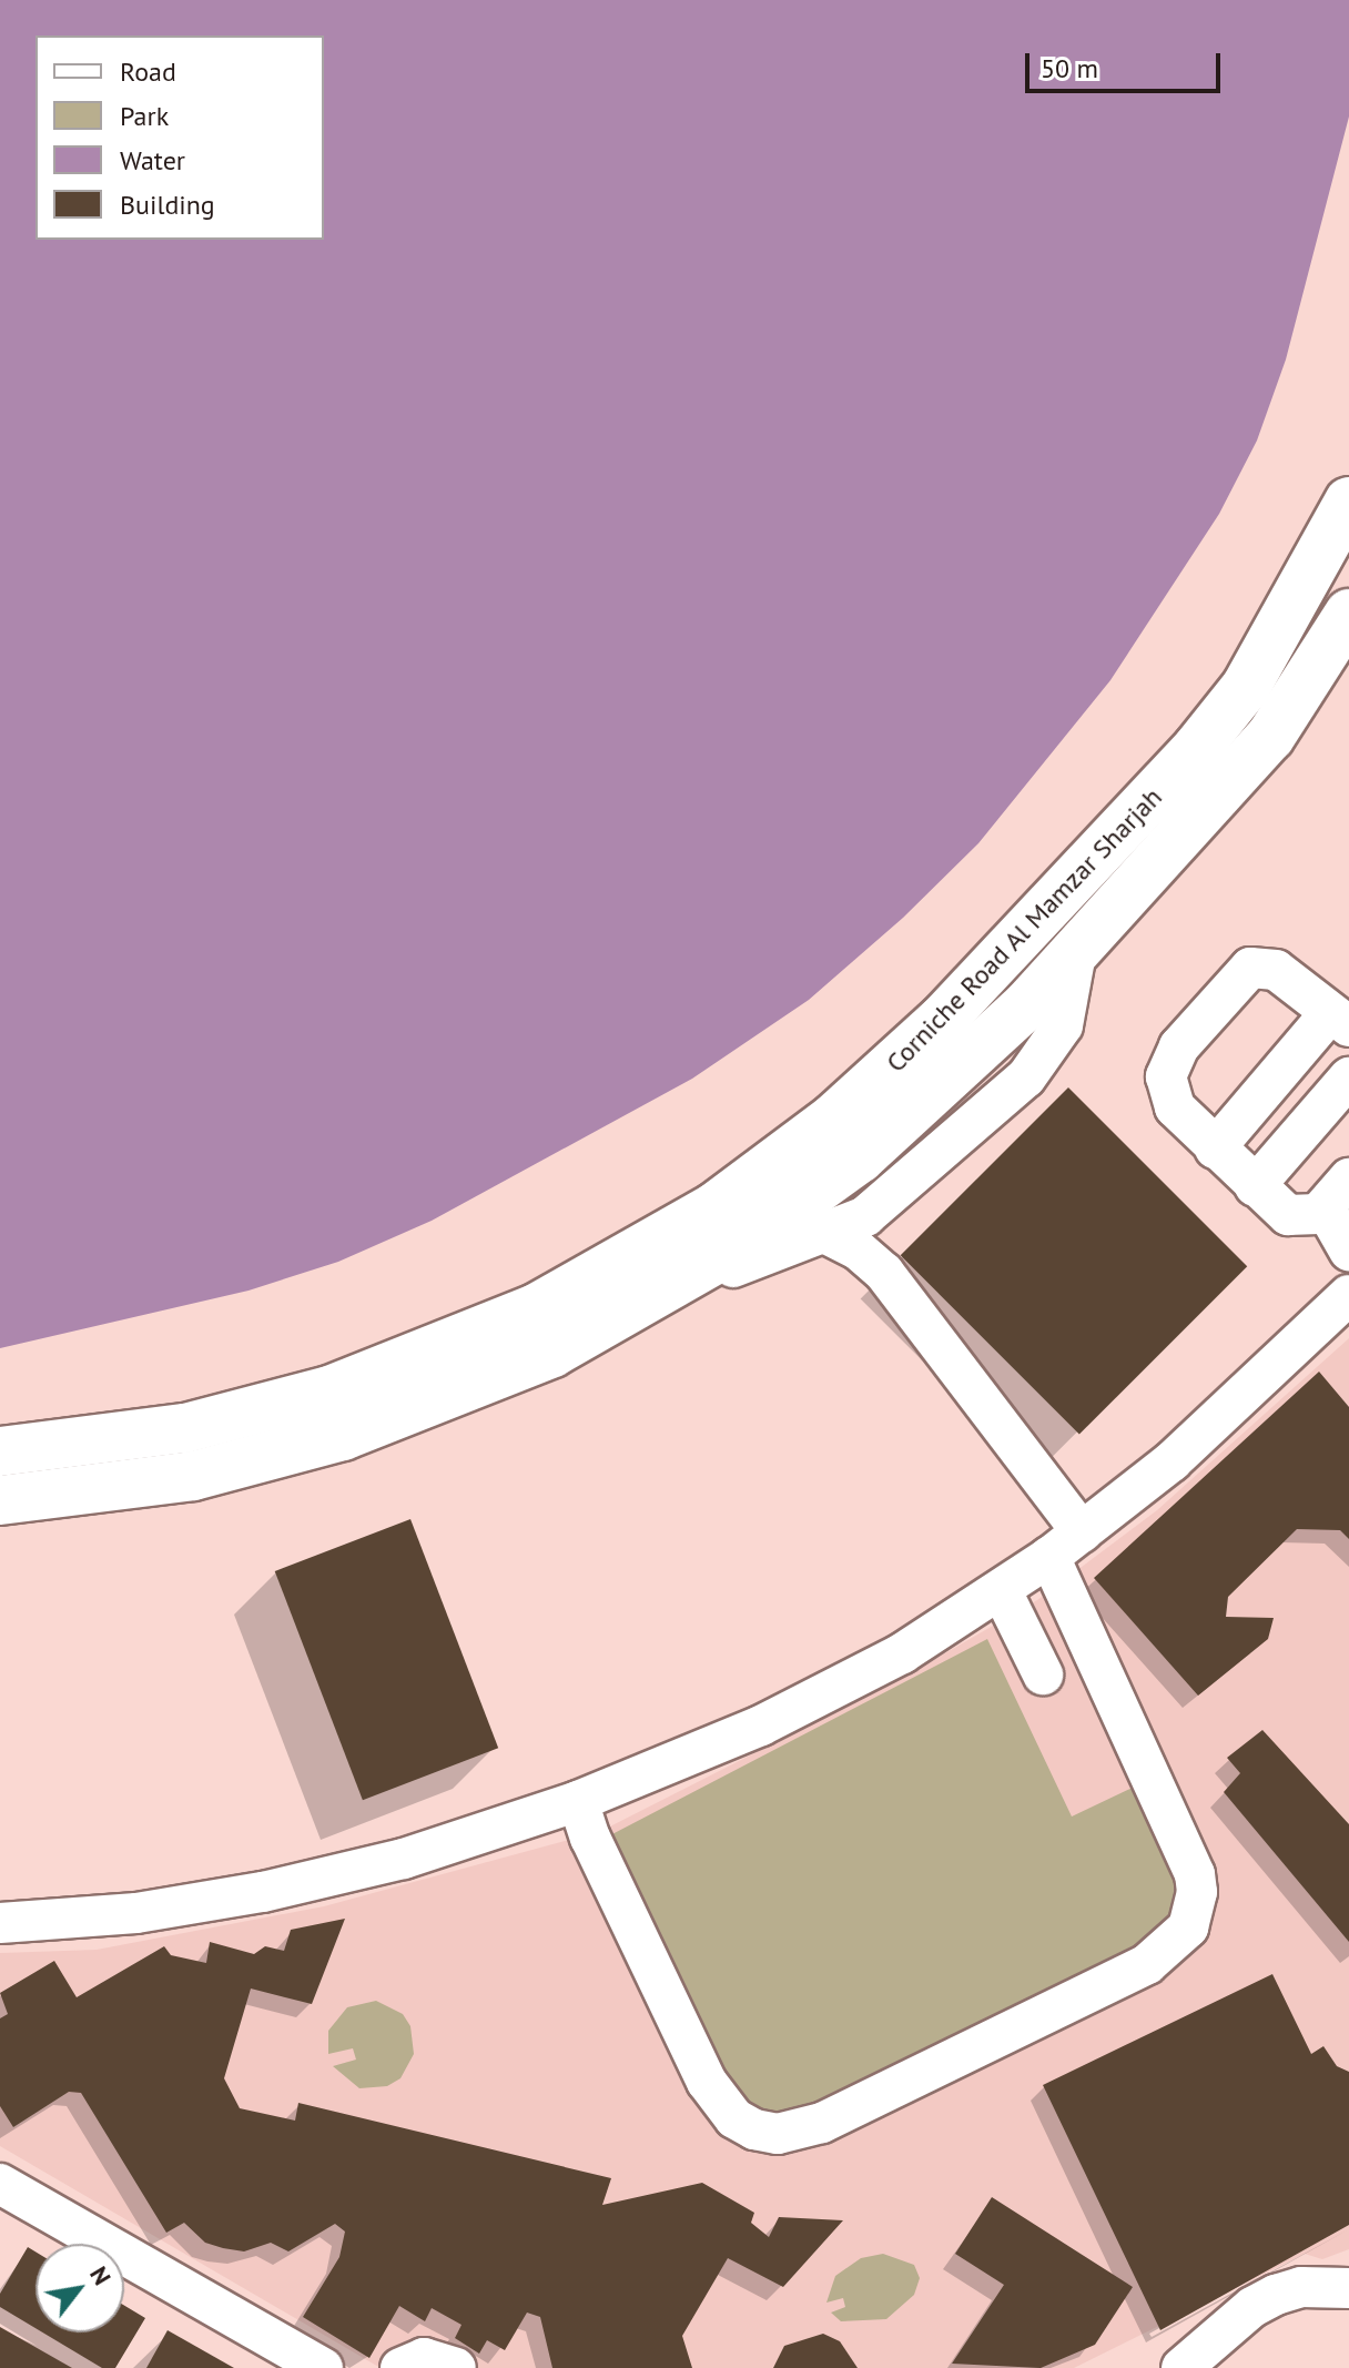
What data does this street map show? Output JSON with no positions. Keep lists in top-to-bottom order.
{
  "streets": {
    "main road": ["Corniche Road Al Mamzar Sharjah"]
  },
  "legend": [
    "Road",
    "Park",
    "Water",
    "Building"
  ],
  "scale_bar": "50 m",
  "north": "top right"
}
